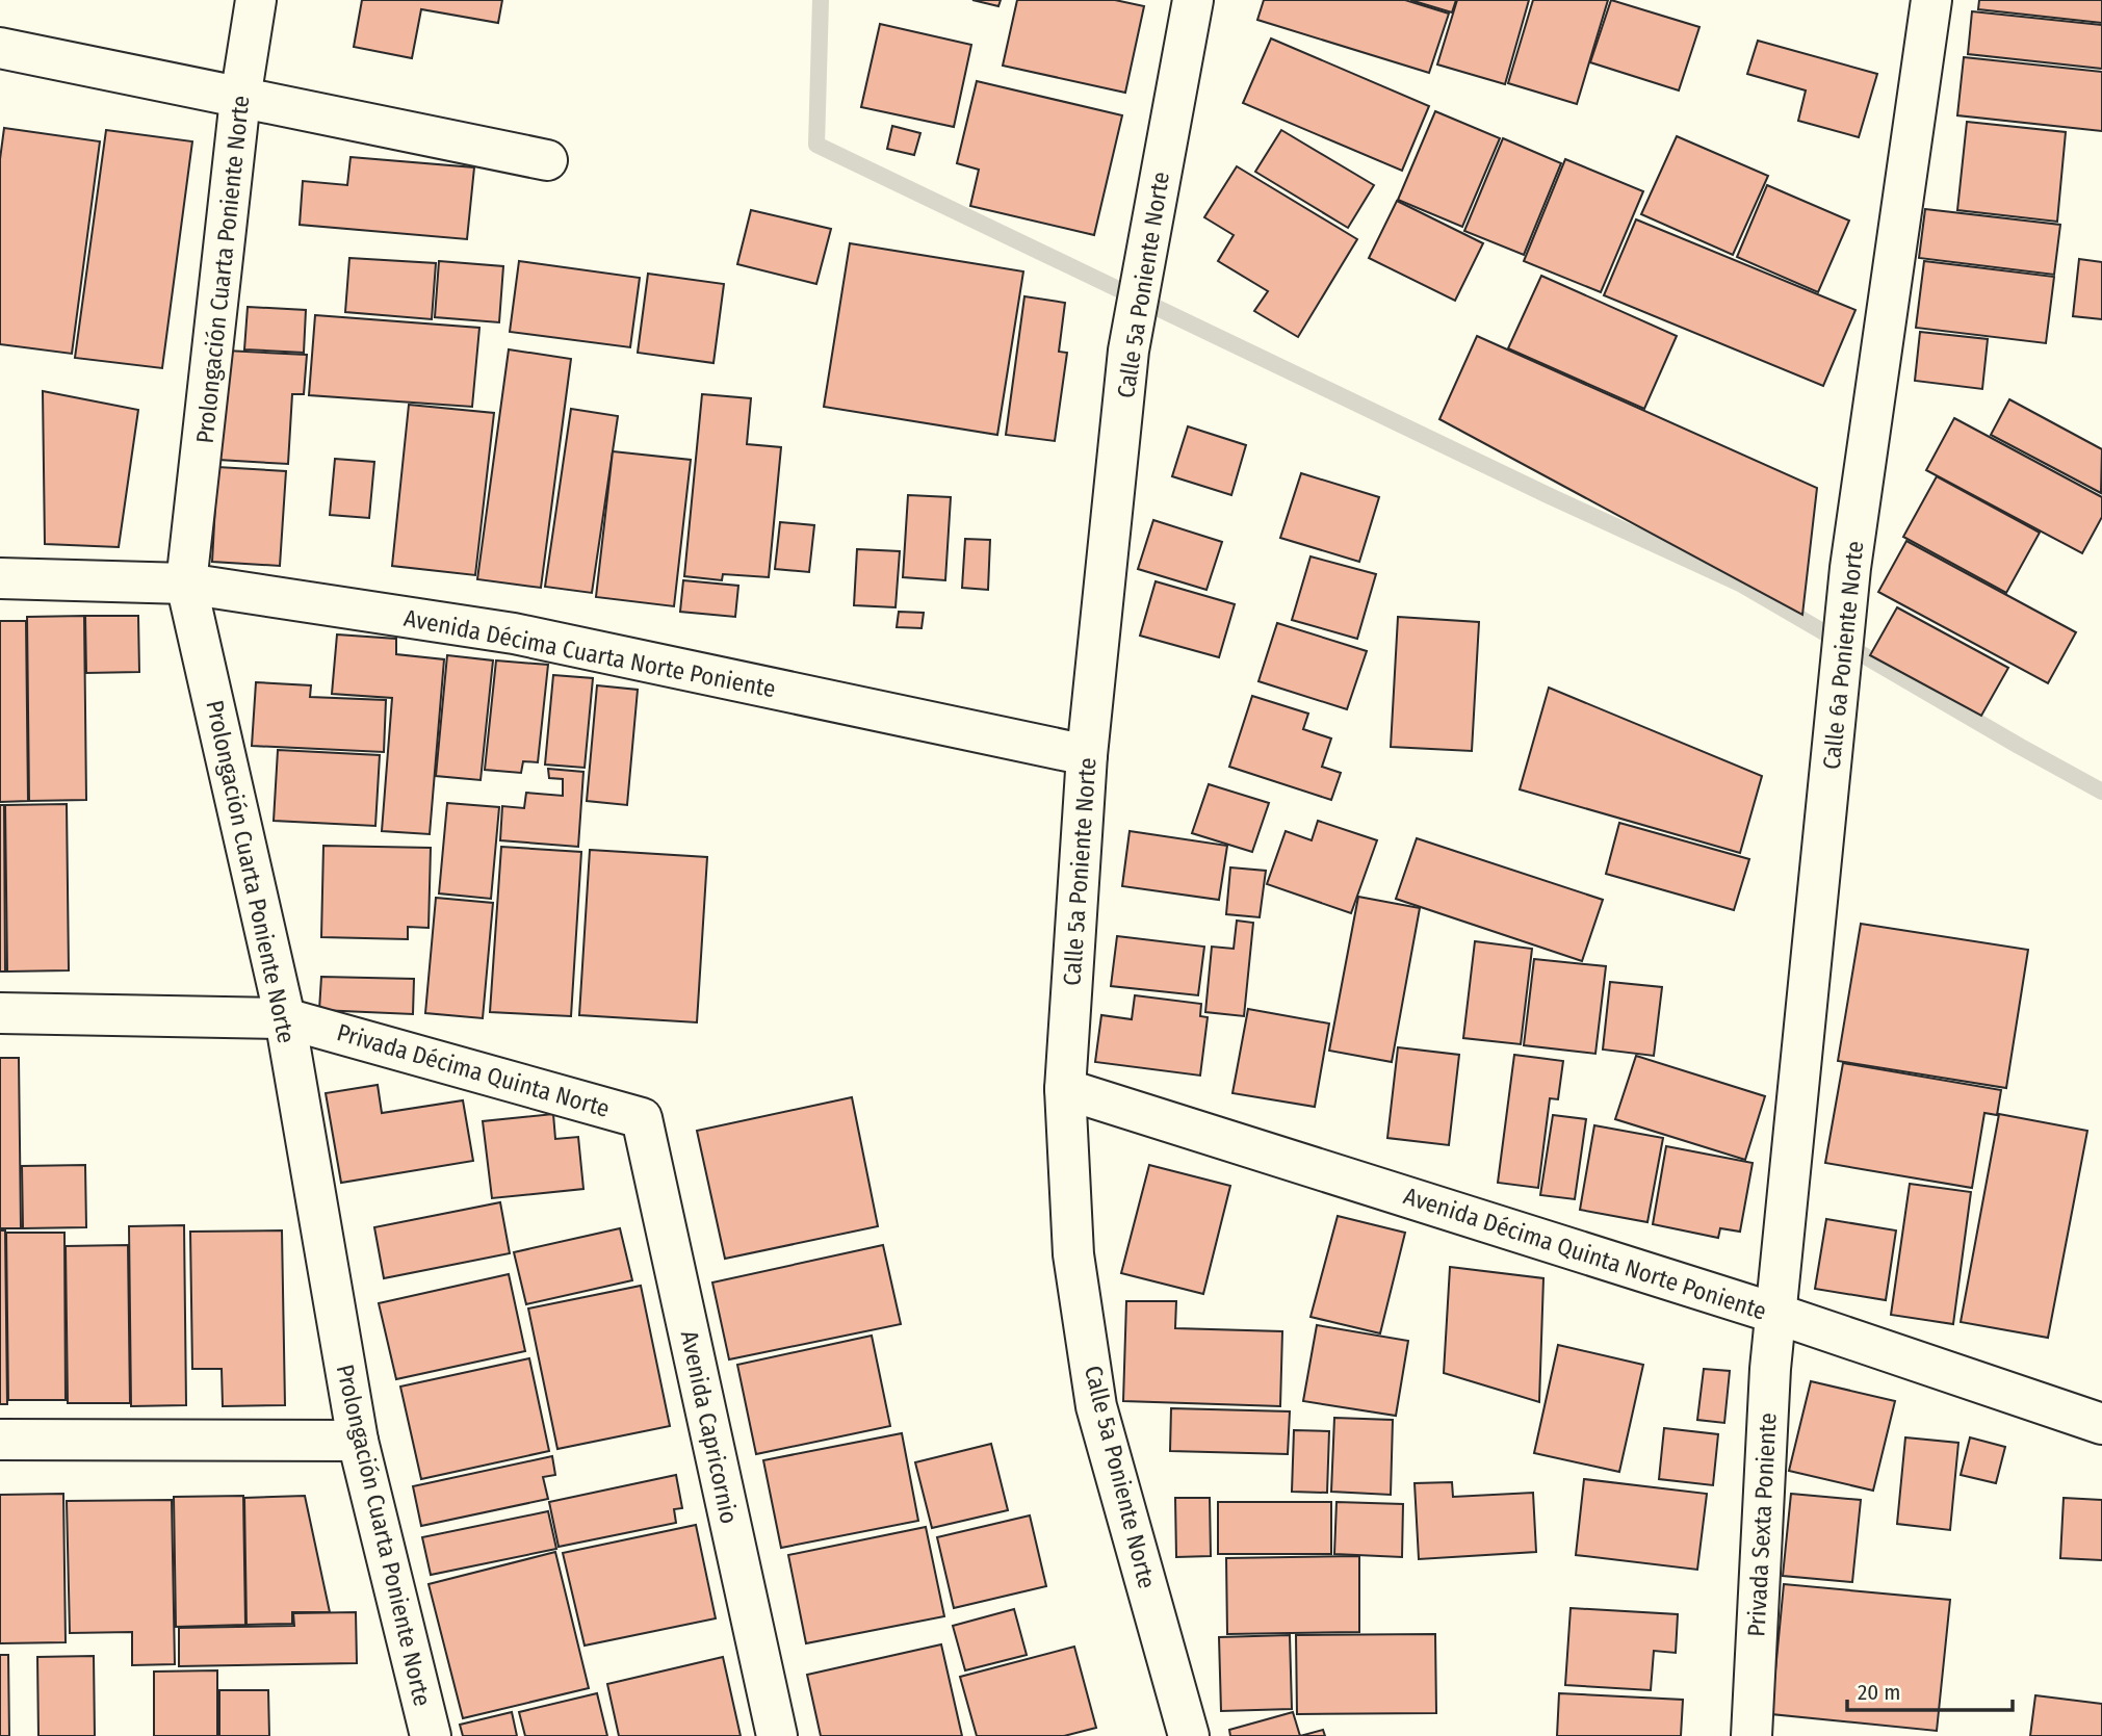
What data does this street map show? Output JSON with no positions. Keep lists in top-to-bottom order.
{
  "streets": {
    "street": [
      "Prolongación Cuarta Poniente Norte",
      "Calle 5a Poniente Norte",
      "Avenida Décima Cuarta Norte Poniente",
      "Calle 6a Poniente Norte",
      "Privada Décima Quinta Norte",
      "Avenida Décima Quinta Norte Poniente",
      "Avenida Capricornio",
      "Privada Sexta Poniente"
    ]
  },
  "crossings": [
    ["Prolongación Cuarta Poniente Norte", "Avenida Décima Cuarta Norte Poniente"],
    ["Prolongación Cuarta Poniente Norte", "Privada Décima Quinta Norte"],
    ["Calle 5a Poniente Norte", "Avenida Décima Cuarta Norte Poniente"],
    ["Calle 5a Poniente Norte", "Avenida Décima Quinta Norte Poniente"],
    ["Calle 6a Poniente Norte", "Avenida Décima Quinta Norte Poniente"],
    ["Calle 6a Poniente Norte", "Privada Sexta Poniente"],
    ["Privada Décima Quinta Norte", "Avenida Capricornio"],
    ["Avenida Décima Quinta Norte Poniente", "Privada Sexta Poniente"]
  ],
  "scale_bar": "20 m"
}
